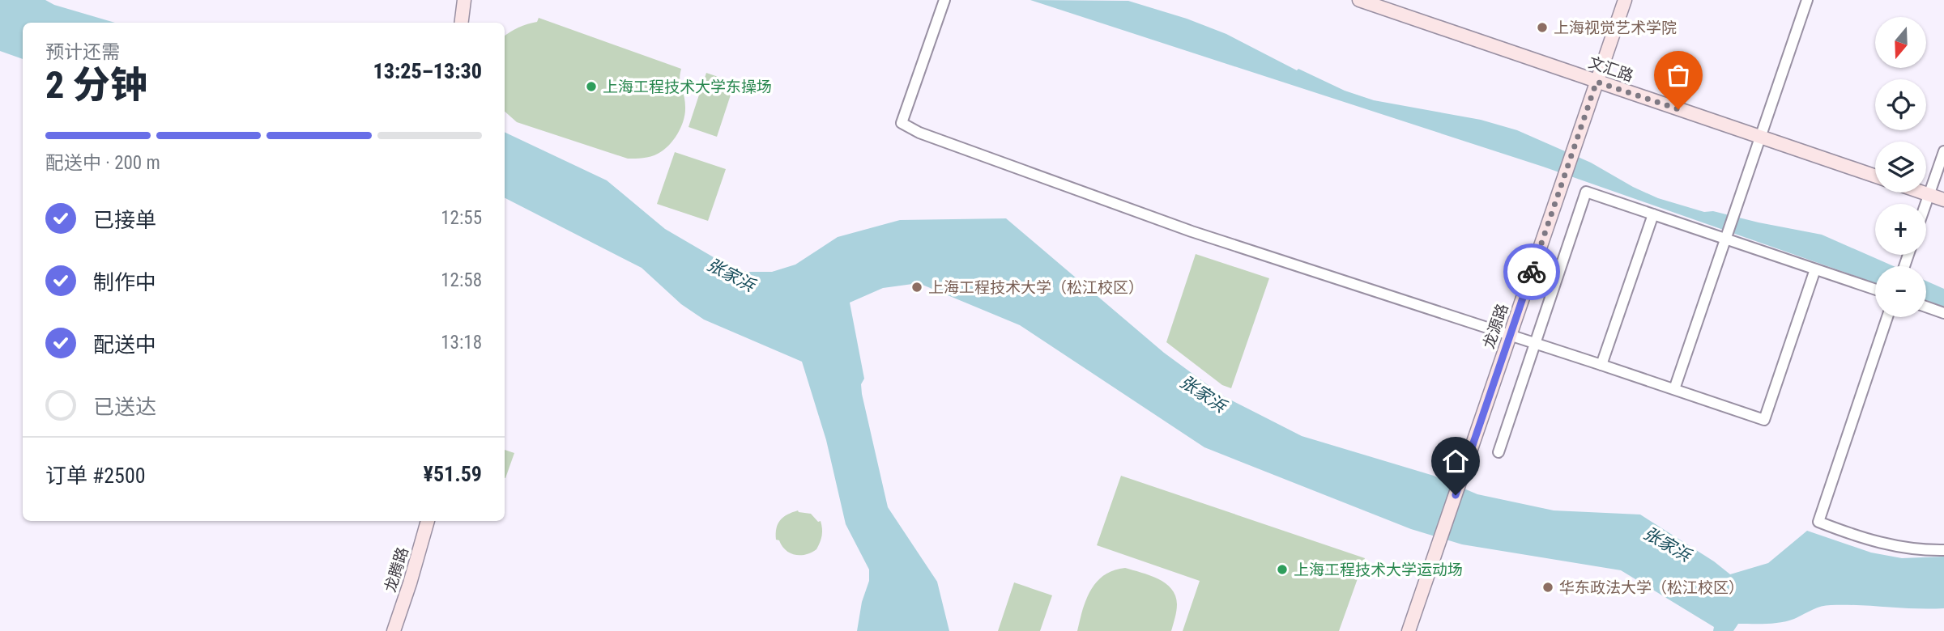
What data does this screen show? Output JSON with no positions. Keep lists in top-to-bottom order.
{
  "streets": {
    "main road": ["文汇路", "龙源路", "龙腾路"]
  },
  "crossings": [
    ["文汇路", "龙源路"]
  ],
  "water": ["张家浜"],
  "places": [
    "上海视觉艺术学院",
    "上海工程技术大学东操场",
    "上海工程技术大学（松江校区）",
    "上海工程技术大学运动场",
    "华东政法大学（松江校区）"
  ],
  "north": "bottom",
  "page": {
    "map_buttons": ["+", "−"],
    "heading": ["2 分钟", "预计还需", "13:25–13:30"],
    "panel": ["订单 #2500", "¥51.59"],
    "bar": "配送中 · 200 m",
    "list": [
      ["已接单", "12:55"],
      ["制作中", "12:58"],
      ["配送中", "13:18"],
      "已送达"
    ]
  }
}
